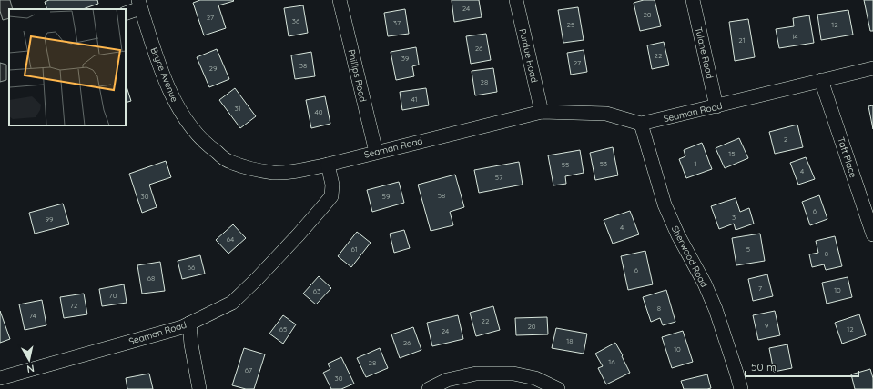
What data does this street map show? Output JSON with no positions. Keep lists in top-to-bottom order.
{
  "streets": {
    "street": [
      "Tulane Road",
      "Purdue Road",
      "Bryce Avenue",
      "Phillips Road",
      "Seaman Road",
      "Taft Place",
      "Sherwood Road"
    ]
  },
  "crossings": [
    ["Tulane Road", "Seaman Road"],
    ["Purdue Road", "Seaman Road"],
    ["Bryce Avenue", "Seaman Road"],
    ["Phillips Road", "Seaman Road"],
    ["Seaman Road", "Taft Place"],
    ["Seaman Road", "Sherwood Road"]
  ],
  "house_numbers": [
    "24",
    "20",
    "27",
    "36",
    "37",
    "25",
    "12",
    "14",
    "21",
    "26",
    "22",
    "39",
    "27",
    "38",
    "29",
    "28",
    "41",
    "31",
    "40",
    "2",
    "15",
    "53",
    "1",
    "55",
    "4",
    "57",
    "58",
    "30",
    "59",
    "6",
    "3",
    "99",
    "4",
    "64",
    "61",
    "5",
    "8",
    "66",
    "6",
    "68",
    "7",
    "10",
    "63",
    "70",
    "72",
    "8",
    "74",
    "22",
    "9",
    "20",
    "65",
    "12",
    "24",
    "18",
    "26",
    "10",
    "16",
    "28",
    "67",
    "30"
  ],
  "scale_bar": "50 m",
  "north": "bottom"
}
